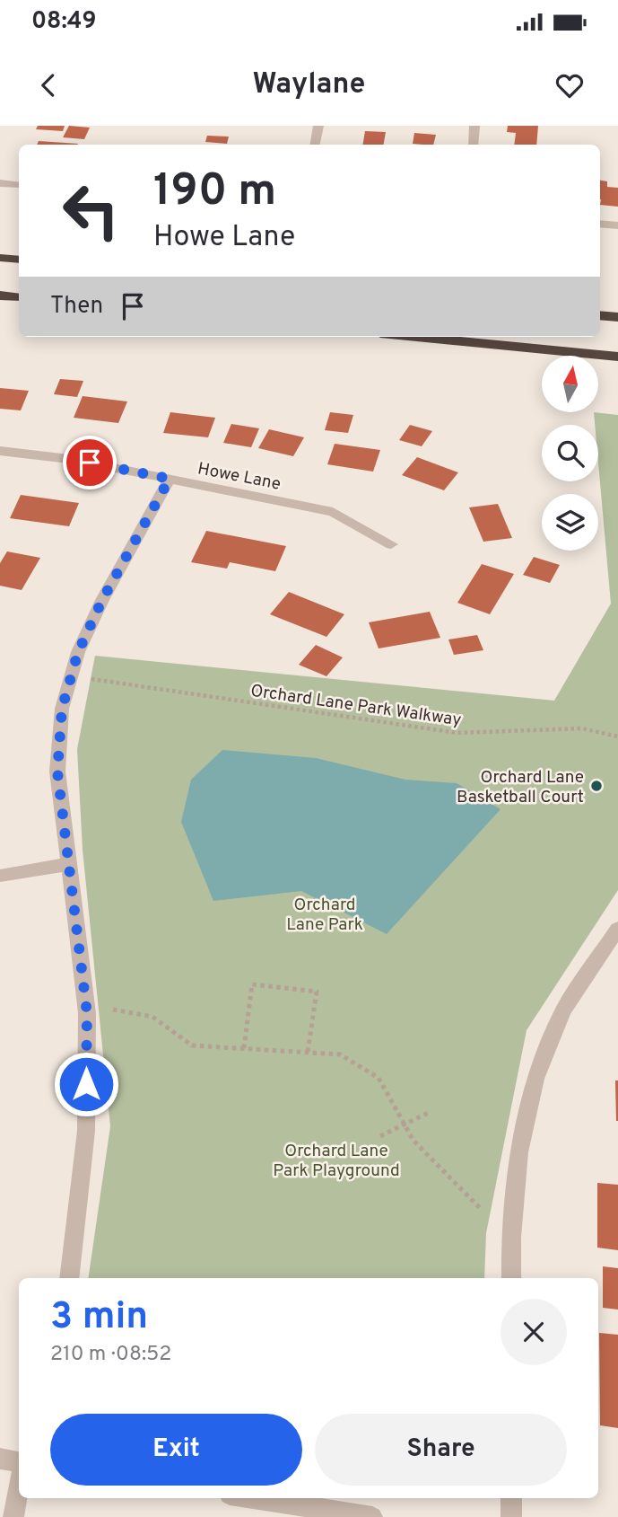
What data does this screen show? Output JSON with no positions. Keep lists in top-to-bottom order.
{
  "streets": {
    "street": ["Howe Lane"],
    "path": ["Orchard Lane Park Walkway"]
  },
  "parks": ["Orchard Lane Park", "Orchard Lane Park Playground"],
  "places": ["Orchard Lane Basketball Court"],
  "north": "top",
  "page": {
    "status": "08:49",
    "header": "Waylane",
    "turn": ["190 m", "Howe Lane"],
    "then": "Then",
    "heading": ["3 min", "210 m · 08:52"],
    "buttons": ["Exit", "Share"]
  }
}
